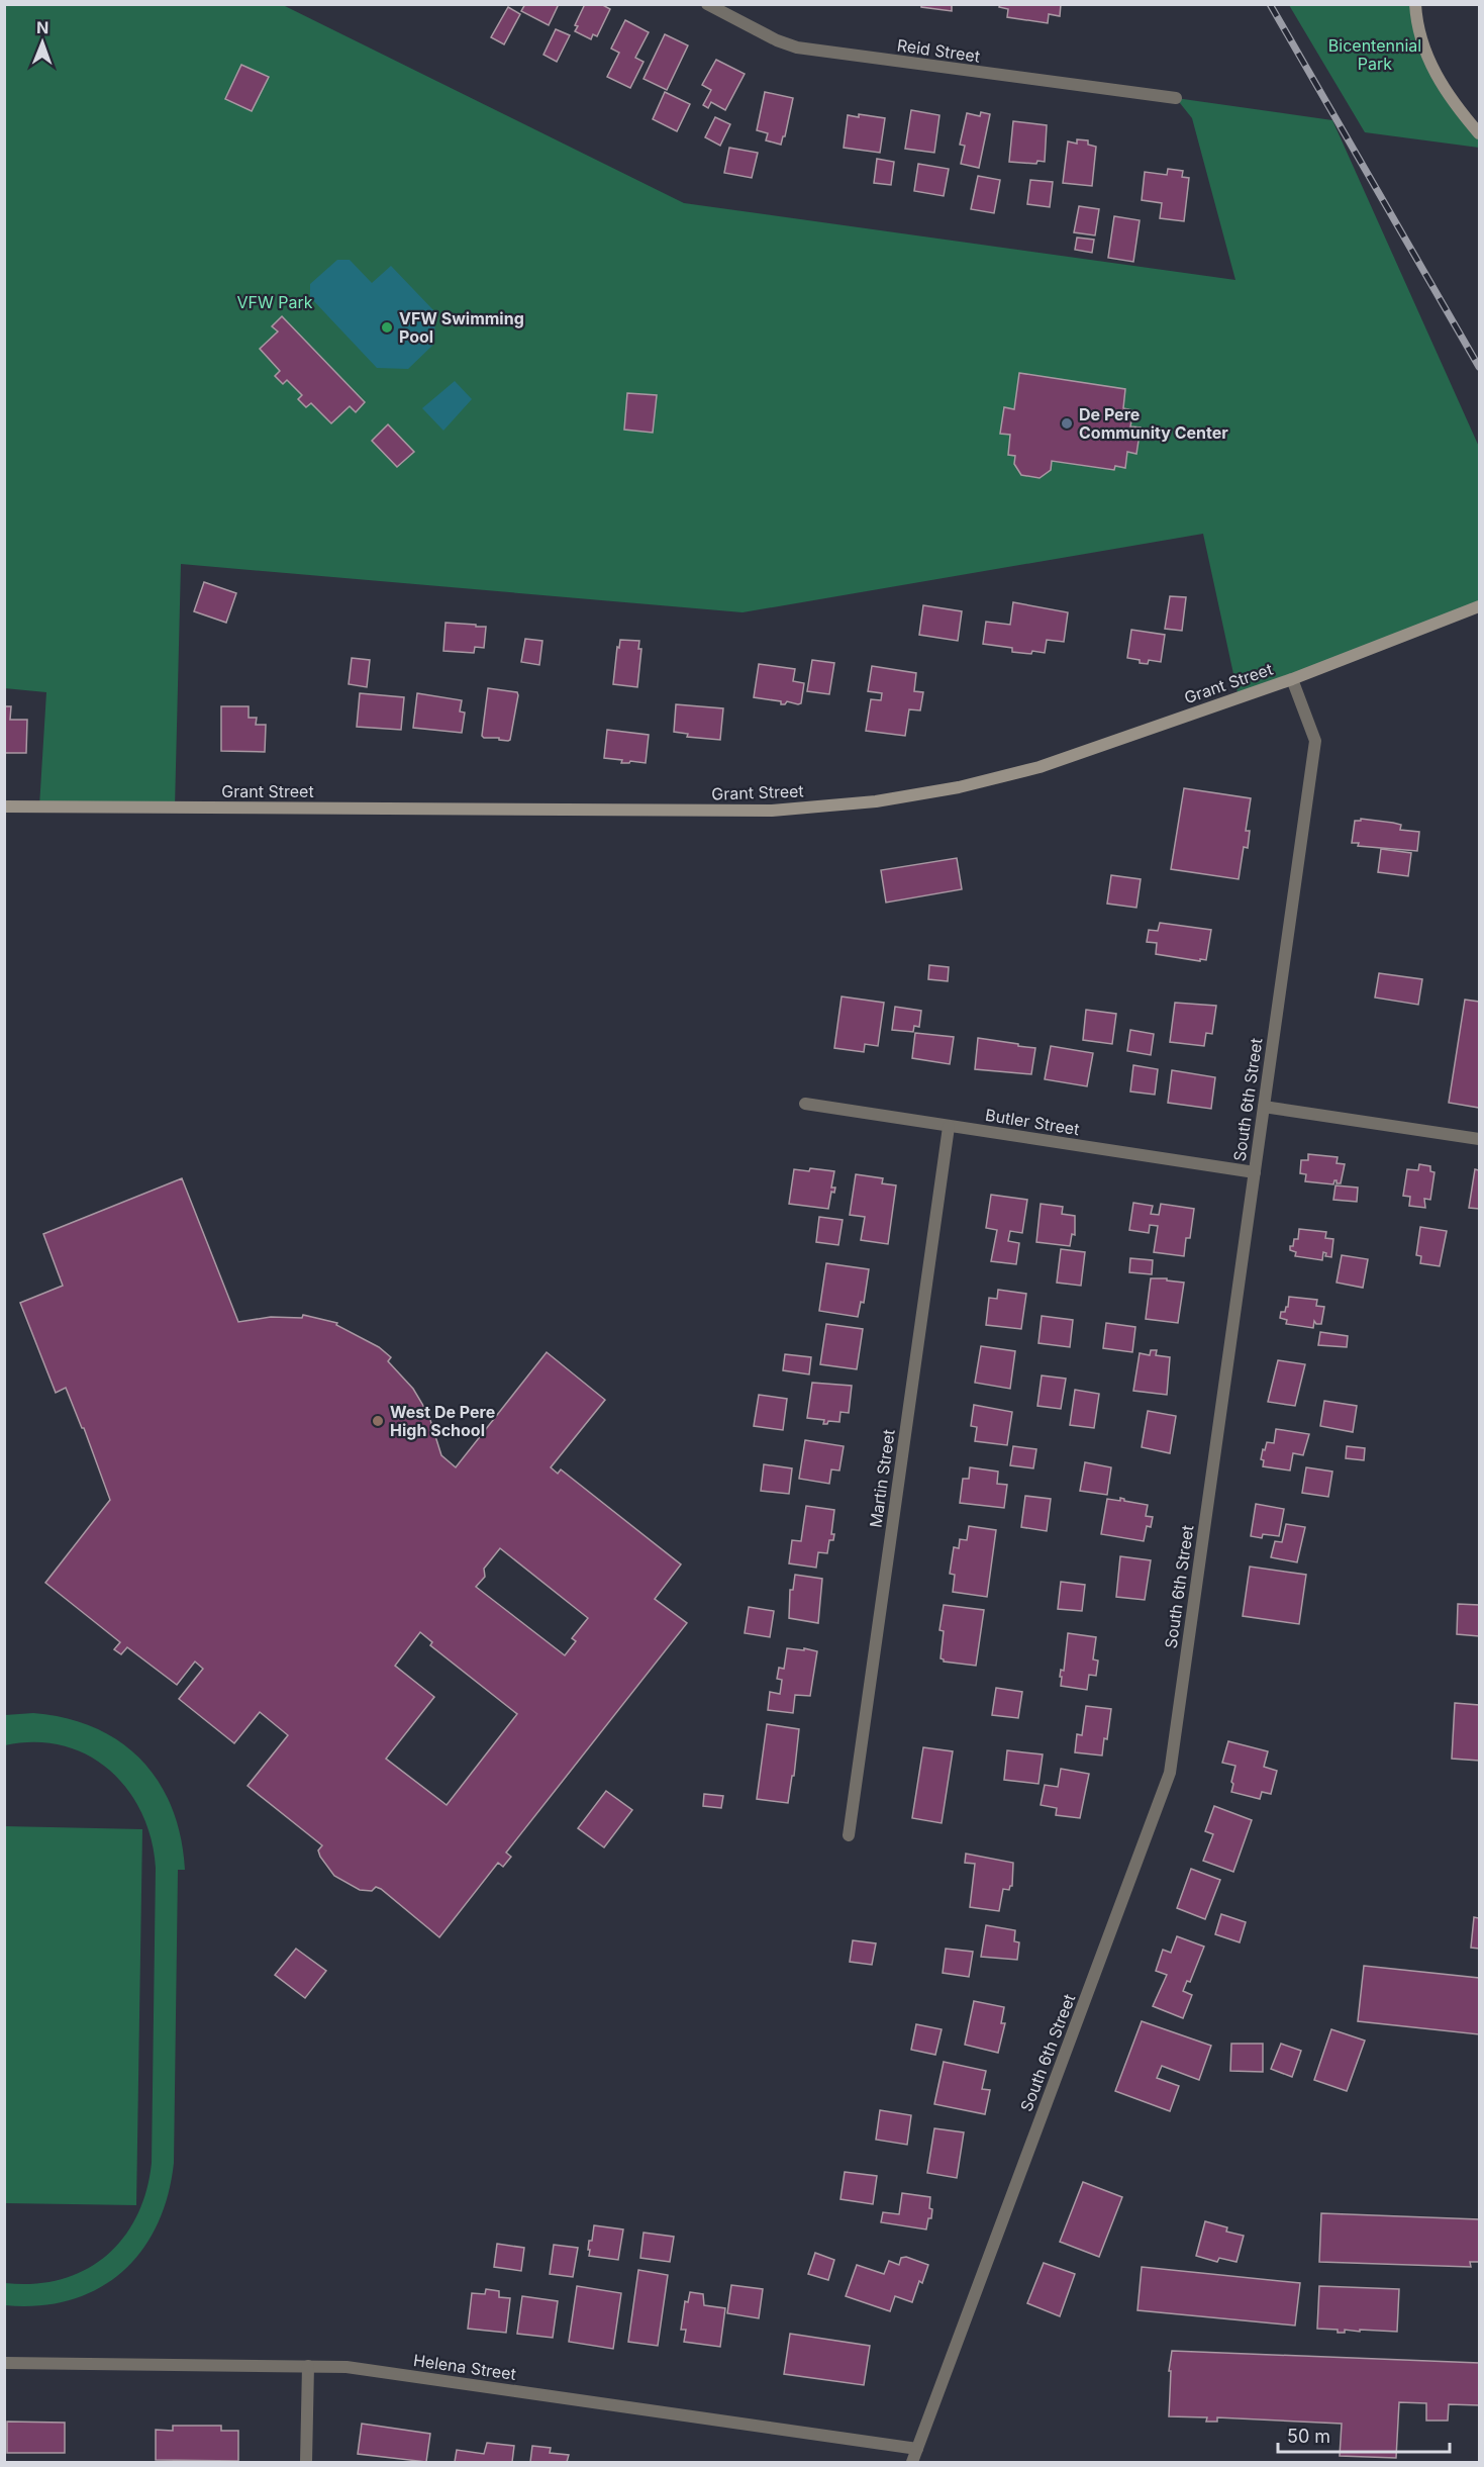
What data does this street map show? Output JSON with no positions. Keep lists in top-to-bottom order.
{
  "streets": {
    "street": [
      "Reid Street",
      "Grant Street",
      "South 6th Street",
      "Butler Street",
      "Martin Street",
      "Helena Street"
    ]
  },
  "crossings": [
    ["Grant Street", "South 6th Street"],
    ["South 6th Street", "Butler Street"],
    ["South 6th Street", "Helena Street"],
    ["Butler Street", "Martin Street"]
  ],
  "parks": ["Bicentennial Park", "VFW Park"],
  "places": ["VFW Swimming Pool", "De Pere Community Center", "West De Pere High School"],
  "scale_bar": "50 m",
  "north": "top"
}
